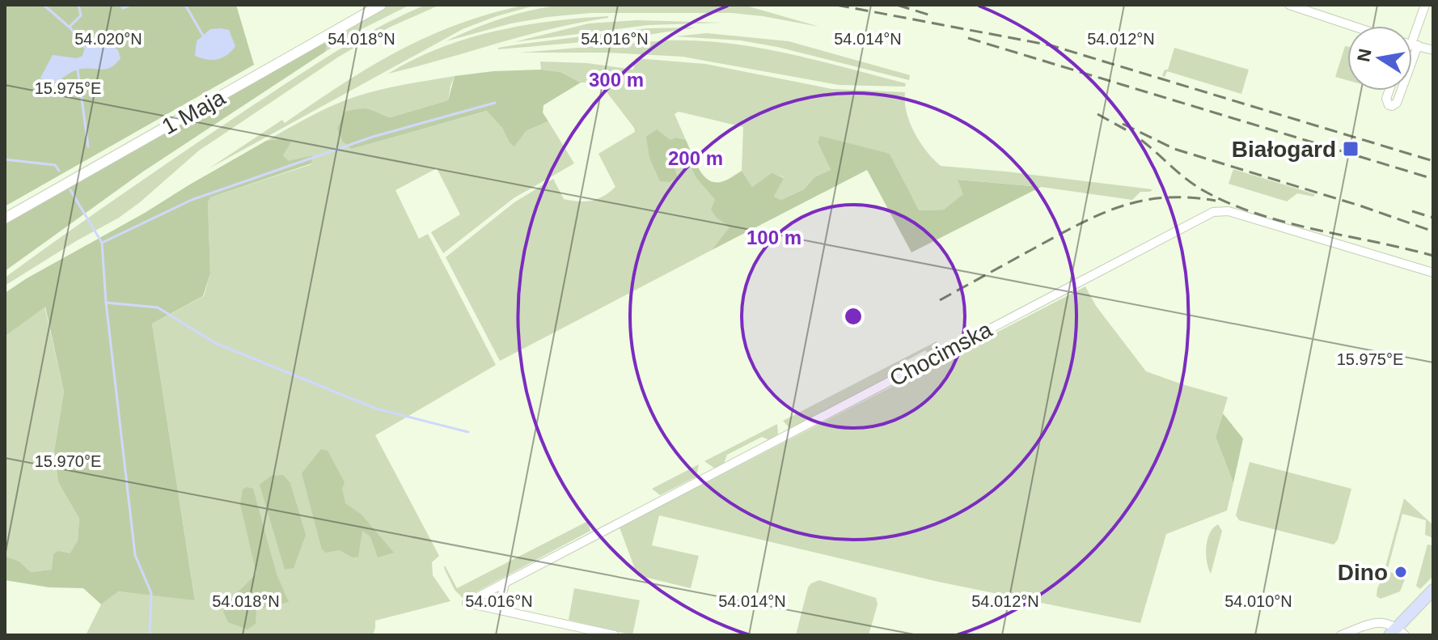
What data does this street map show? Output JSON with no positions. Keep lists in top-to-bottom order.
{
  "streets": {
    "street": ["1 Maja", "Chocimska"]
  },
  "places": {
    "transit": ["Białogard"],
    "other": ["Dino"]
  },
  "north": "left",
  "coordinates": [
    "54.020°N",
    "54.018°N",
    "54.016°N",
    "54.012°N",
    "54.014°N",
    "15.975°E",
    "15.970°E",
    "54.010°N"
  ],
  "rings": ["300 m", "200 m", "100 m"]
}
